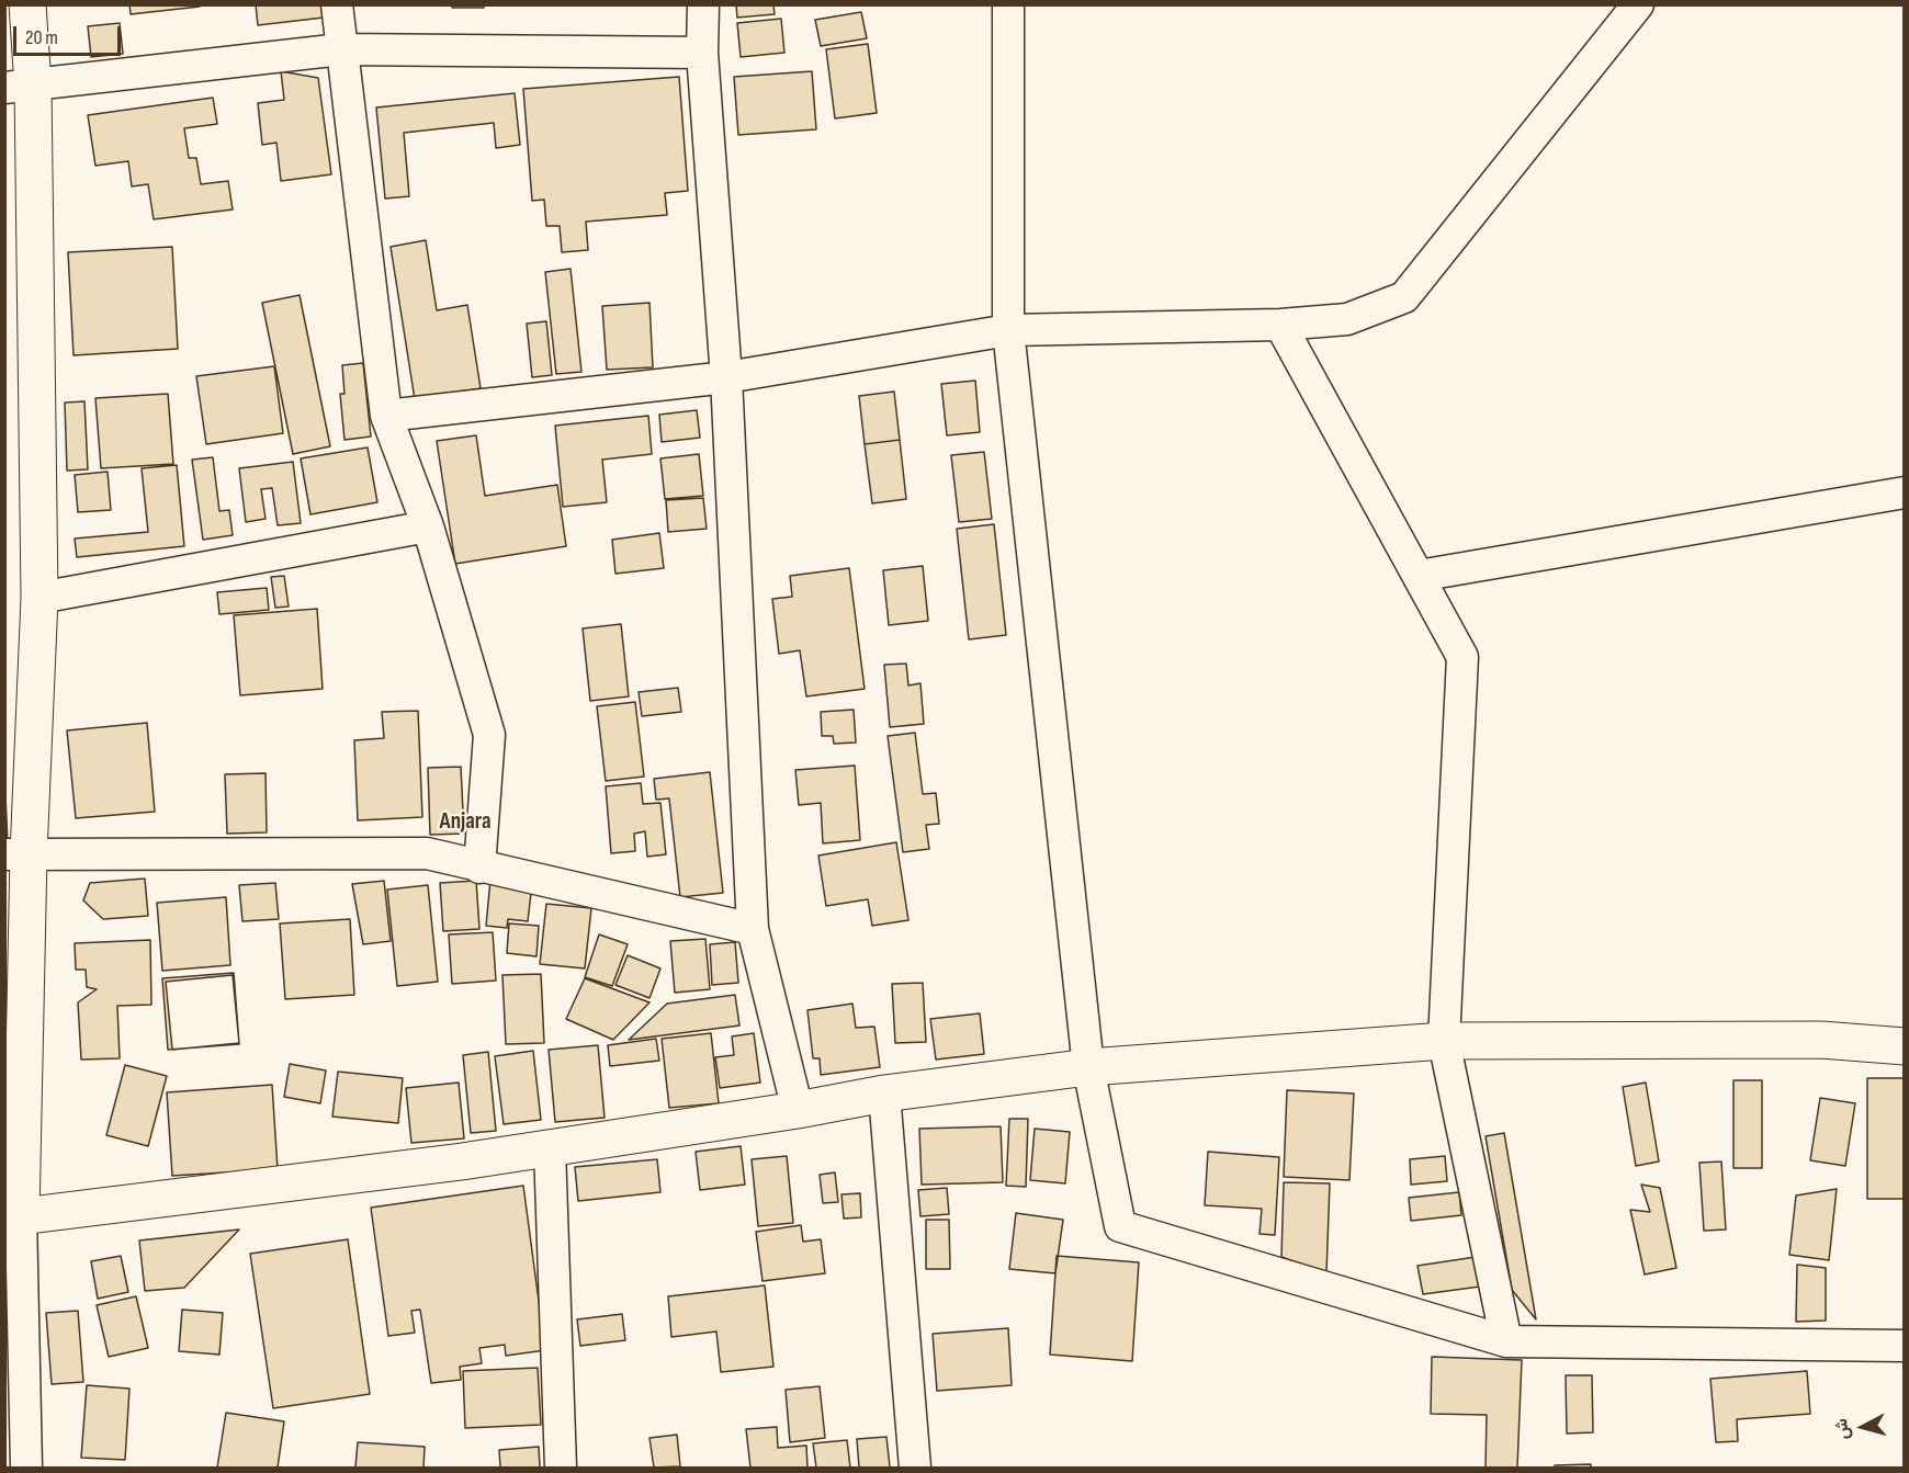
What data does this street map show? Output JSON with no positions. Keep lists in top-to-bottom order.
{
  "districts": ["Anjara"],
  "scale_bar": "20 m",
  "north": "left"
}
